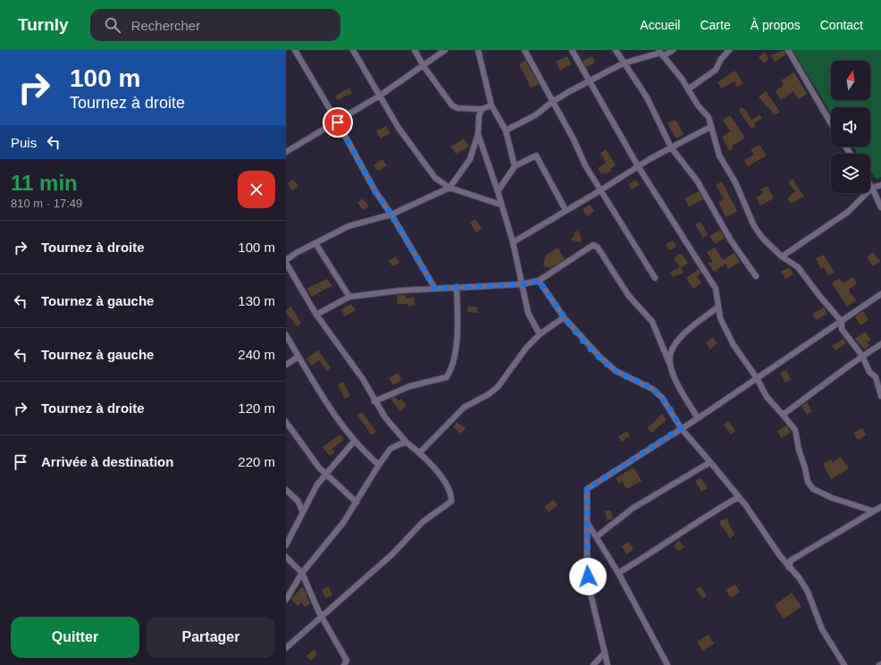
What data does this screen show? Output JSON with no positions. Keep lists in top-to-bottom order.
{
  "north": "top",
  "page": {
    "header": "Turnly",
    "search": "Rechercher",
    "nav": [
      "Accueil",
      "Carte",
      "À propos",
      "Contact"
    ],
    "turn": ["100 m", "Tournez à droite"],
    "then": "Puis",
    "heading": ["11 min", "810 m · 17:49"],
    "list": [
      {
        "name": "Tournez à droite",
        "value": "100 m"
      },
      {
        "name": "Tournez à gauche",
        "value": "130 m"
      },
      {
        "name": "Tournez à gauche",
        "value": "240 m"
      },
      {
        "name": "Tournez à droite",
        "value": "120 m"
      },
      {
        "name": "Arrivée à destination",
        "value": "220 m"
      }
    ],
    "buttons": ["Quitter", "Partager"]
  }
}
